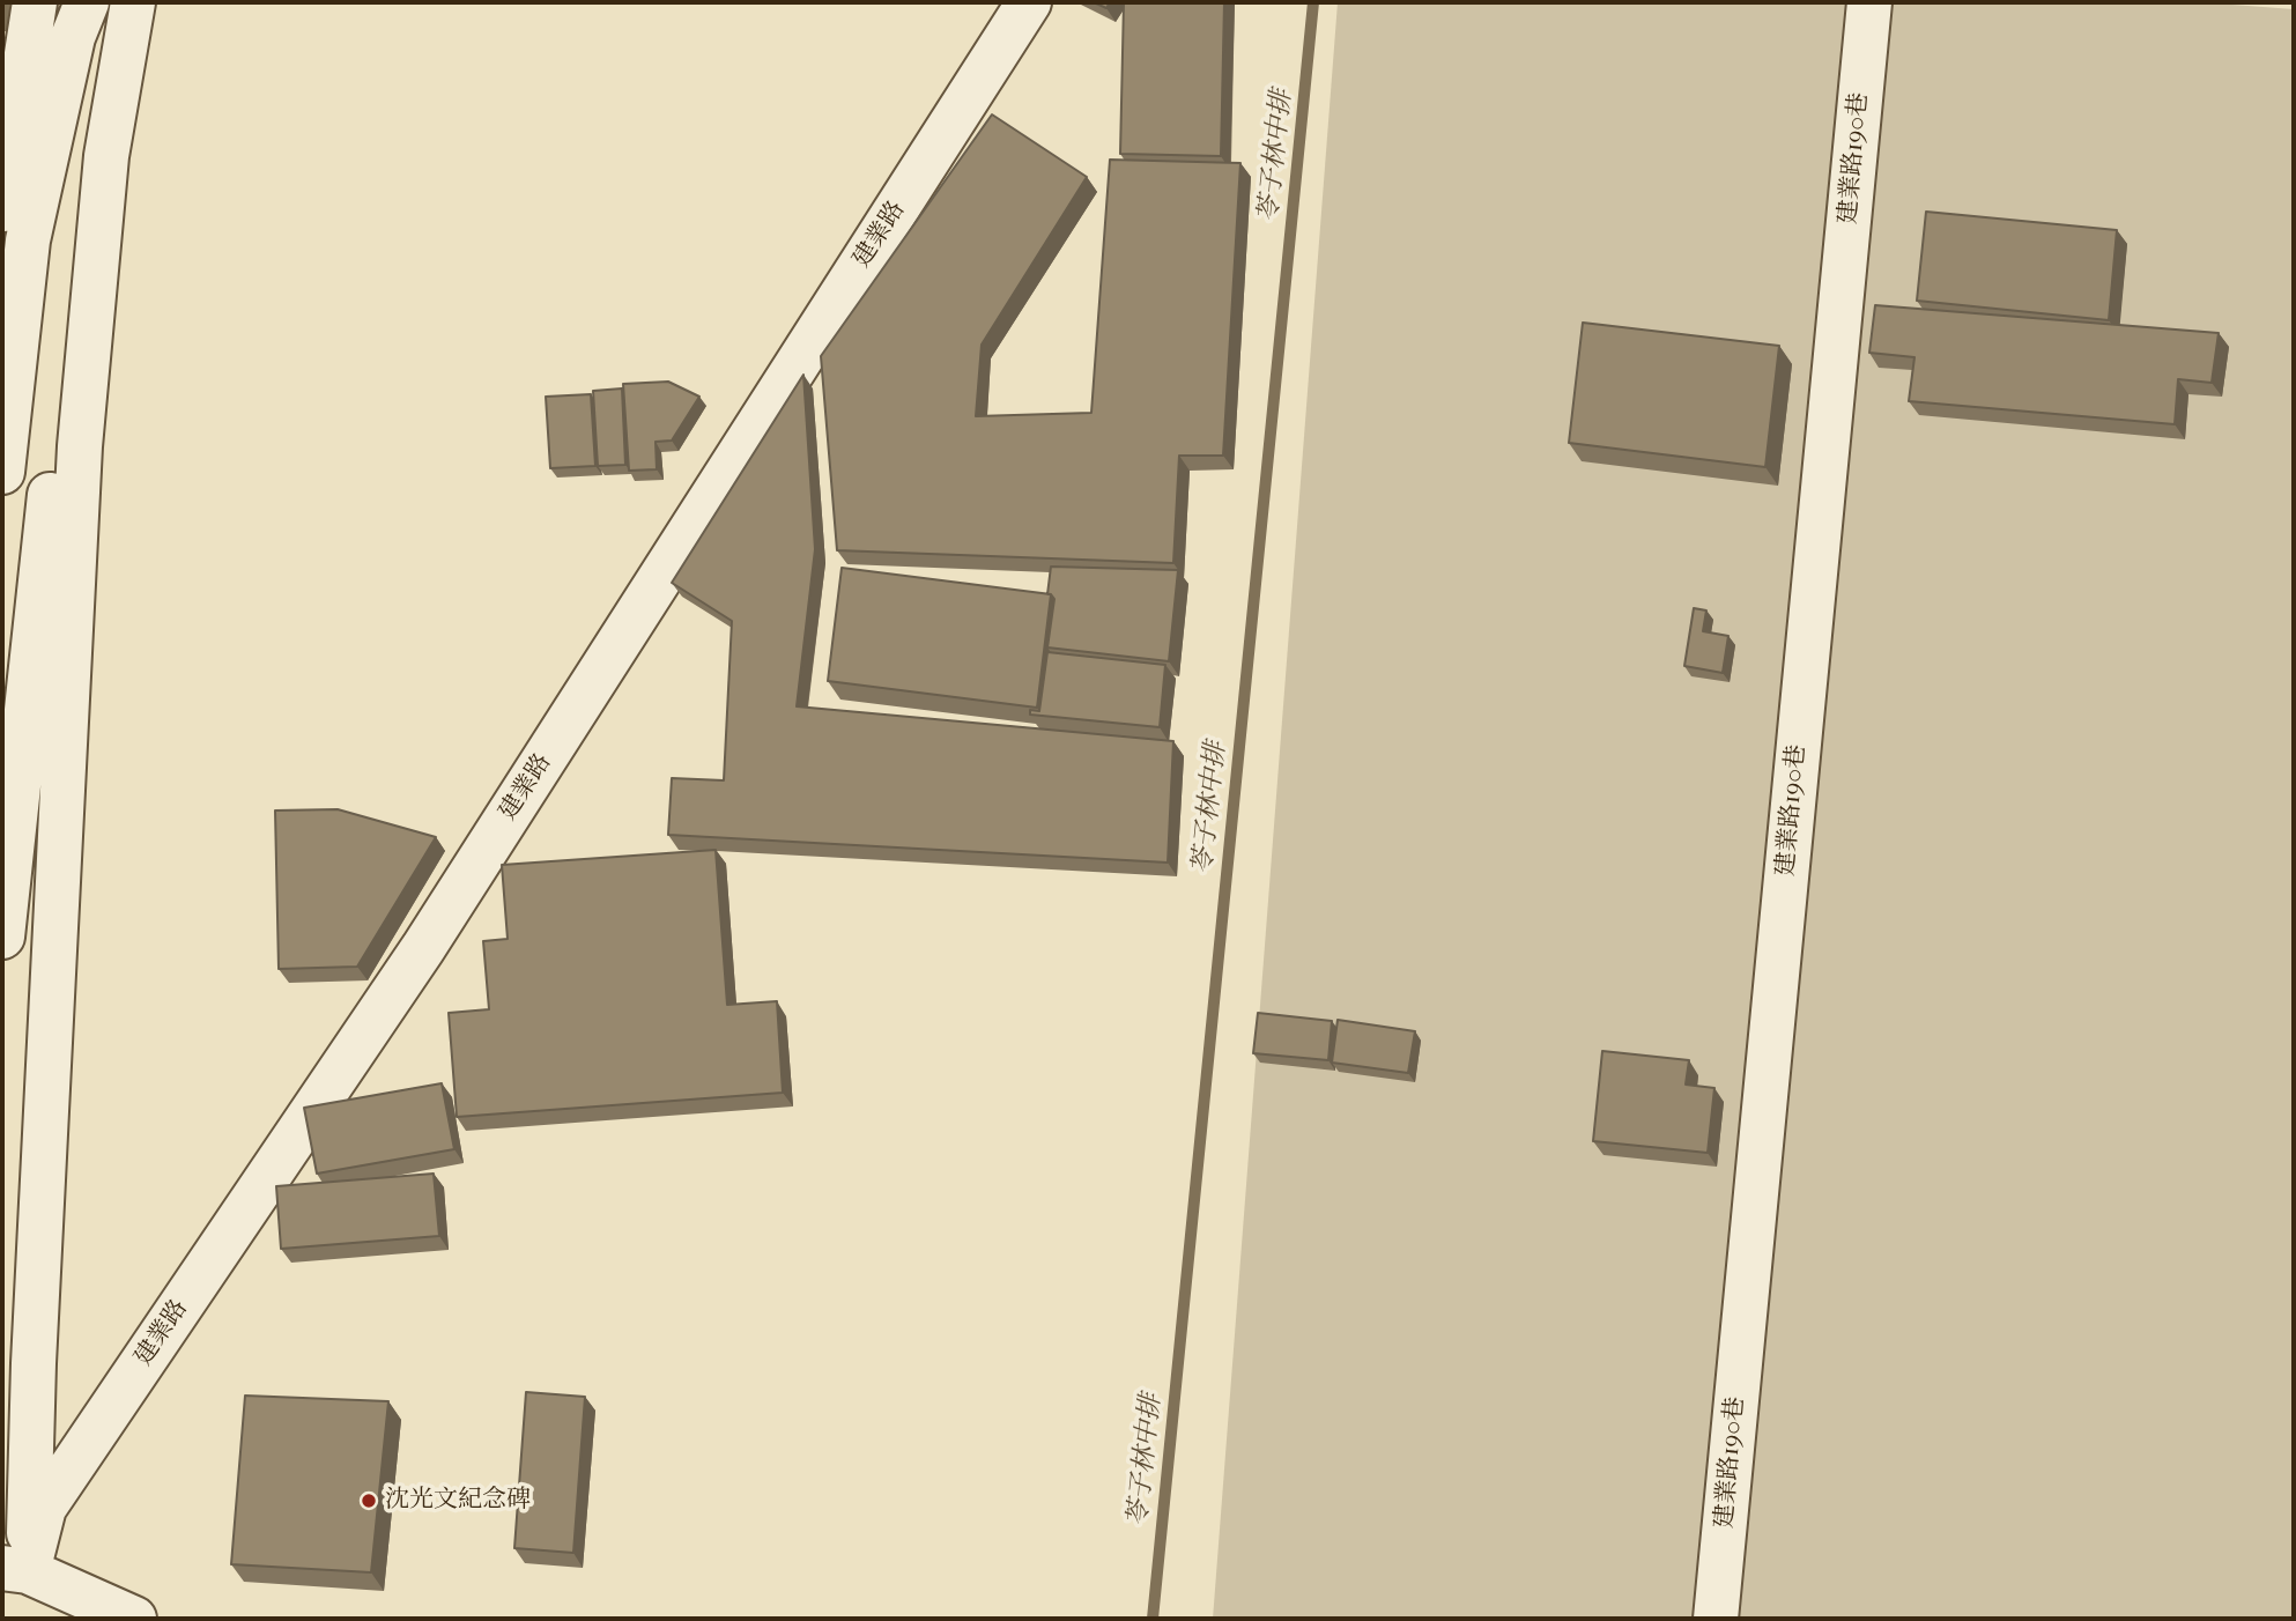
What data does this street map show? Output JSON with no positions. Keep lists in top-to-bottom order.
{
  "streets": {
    "street": ["建業路190巷", "建業路"]
  },
  "water": ["苓子林中排"],
  "places": ["沈光文紀念碑"]
}
